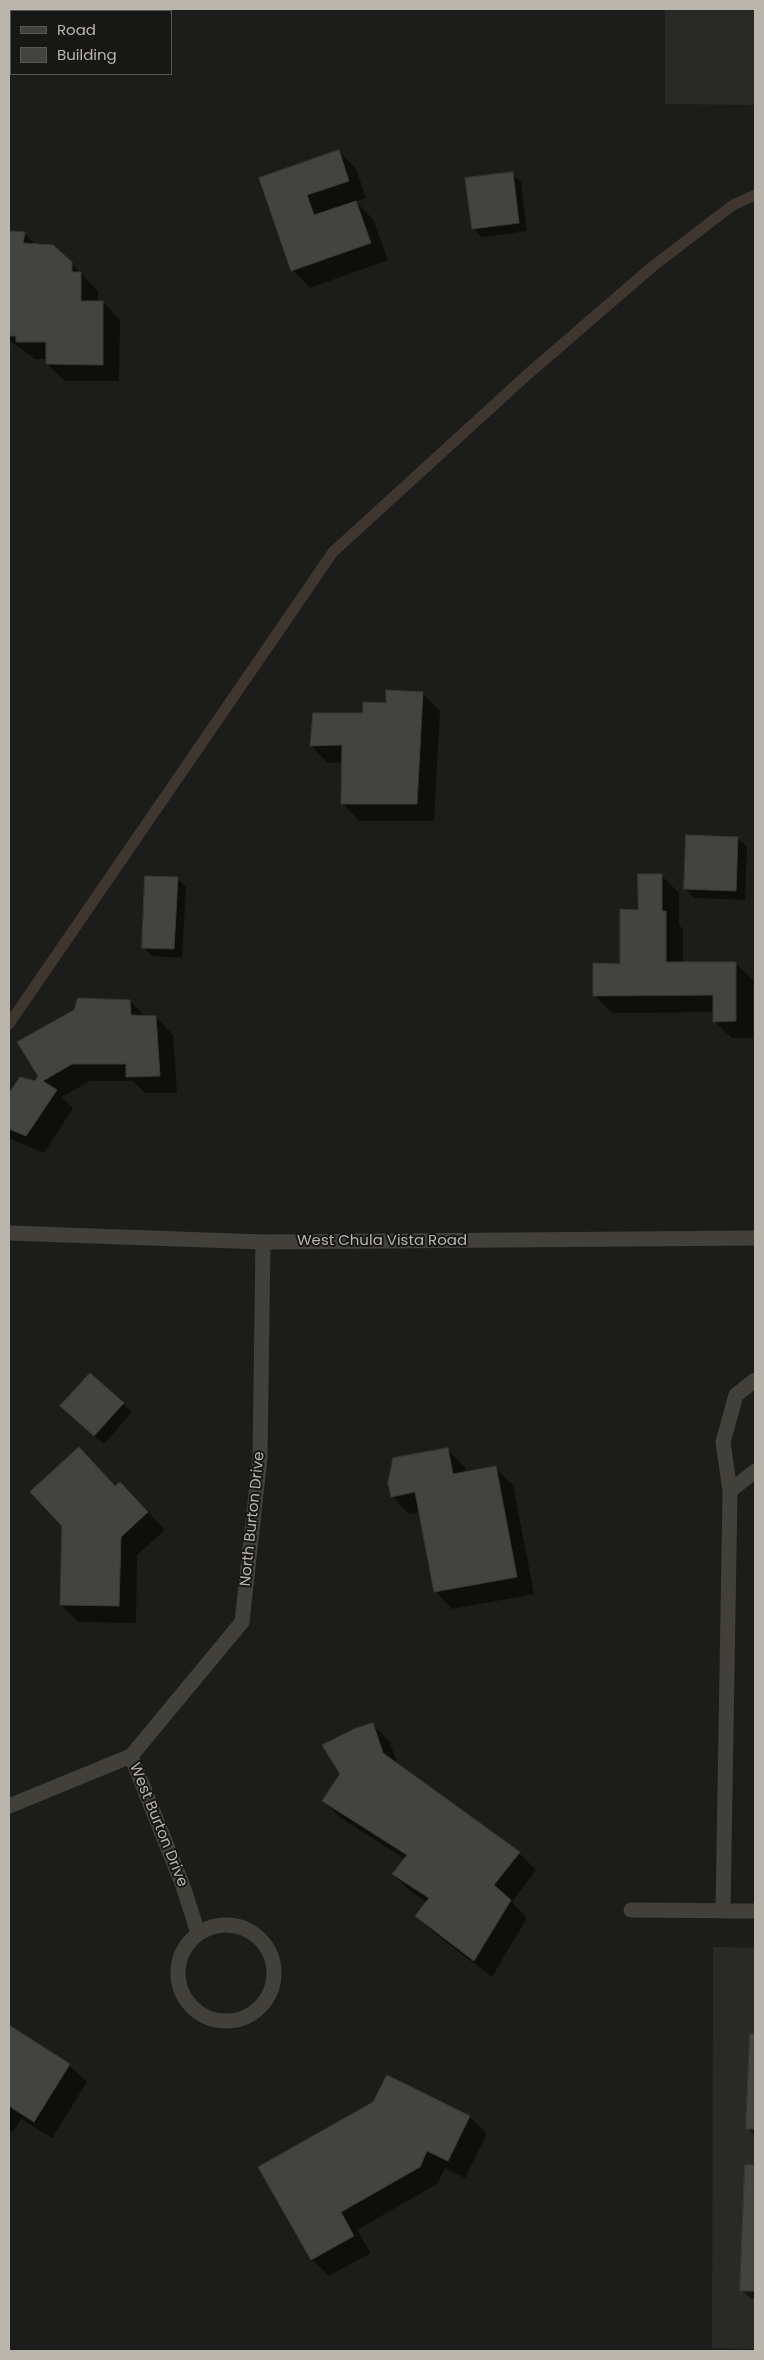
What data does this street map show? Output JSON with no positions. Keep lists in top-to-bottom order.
{
  "streets": {
    "street": ["West Chula Vista Road", "North Burton Drive", "West Burton Drive"]
  },
  "crossings": [
    ["West Chula Vista Road", "North Burton Drive"],
    ["North Burton Drive", "West Burton Drive"]
  ],
  "legend": ["Road", "Building"]
}
